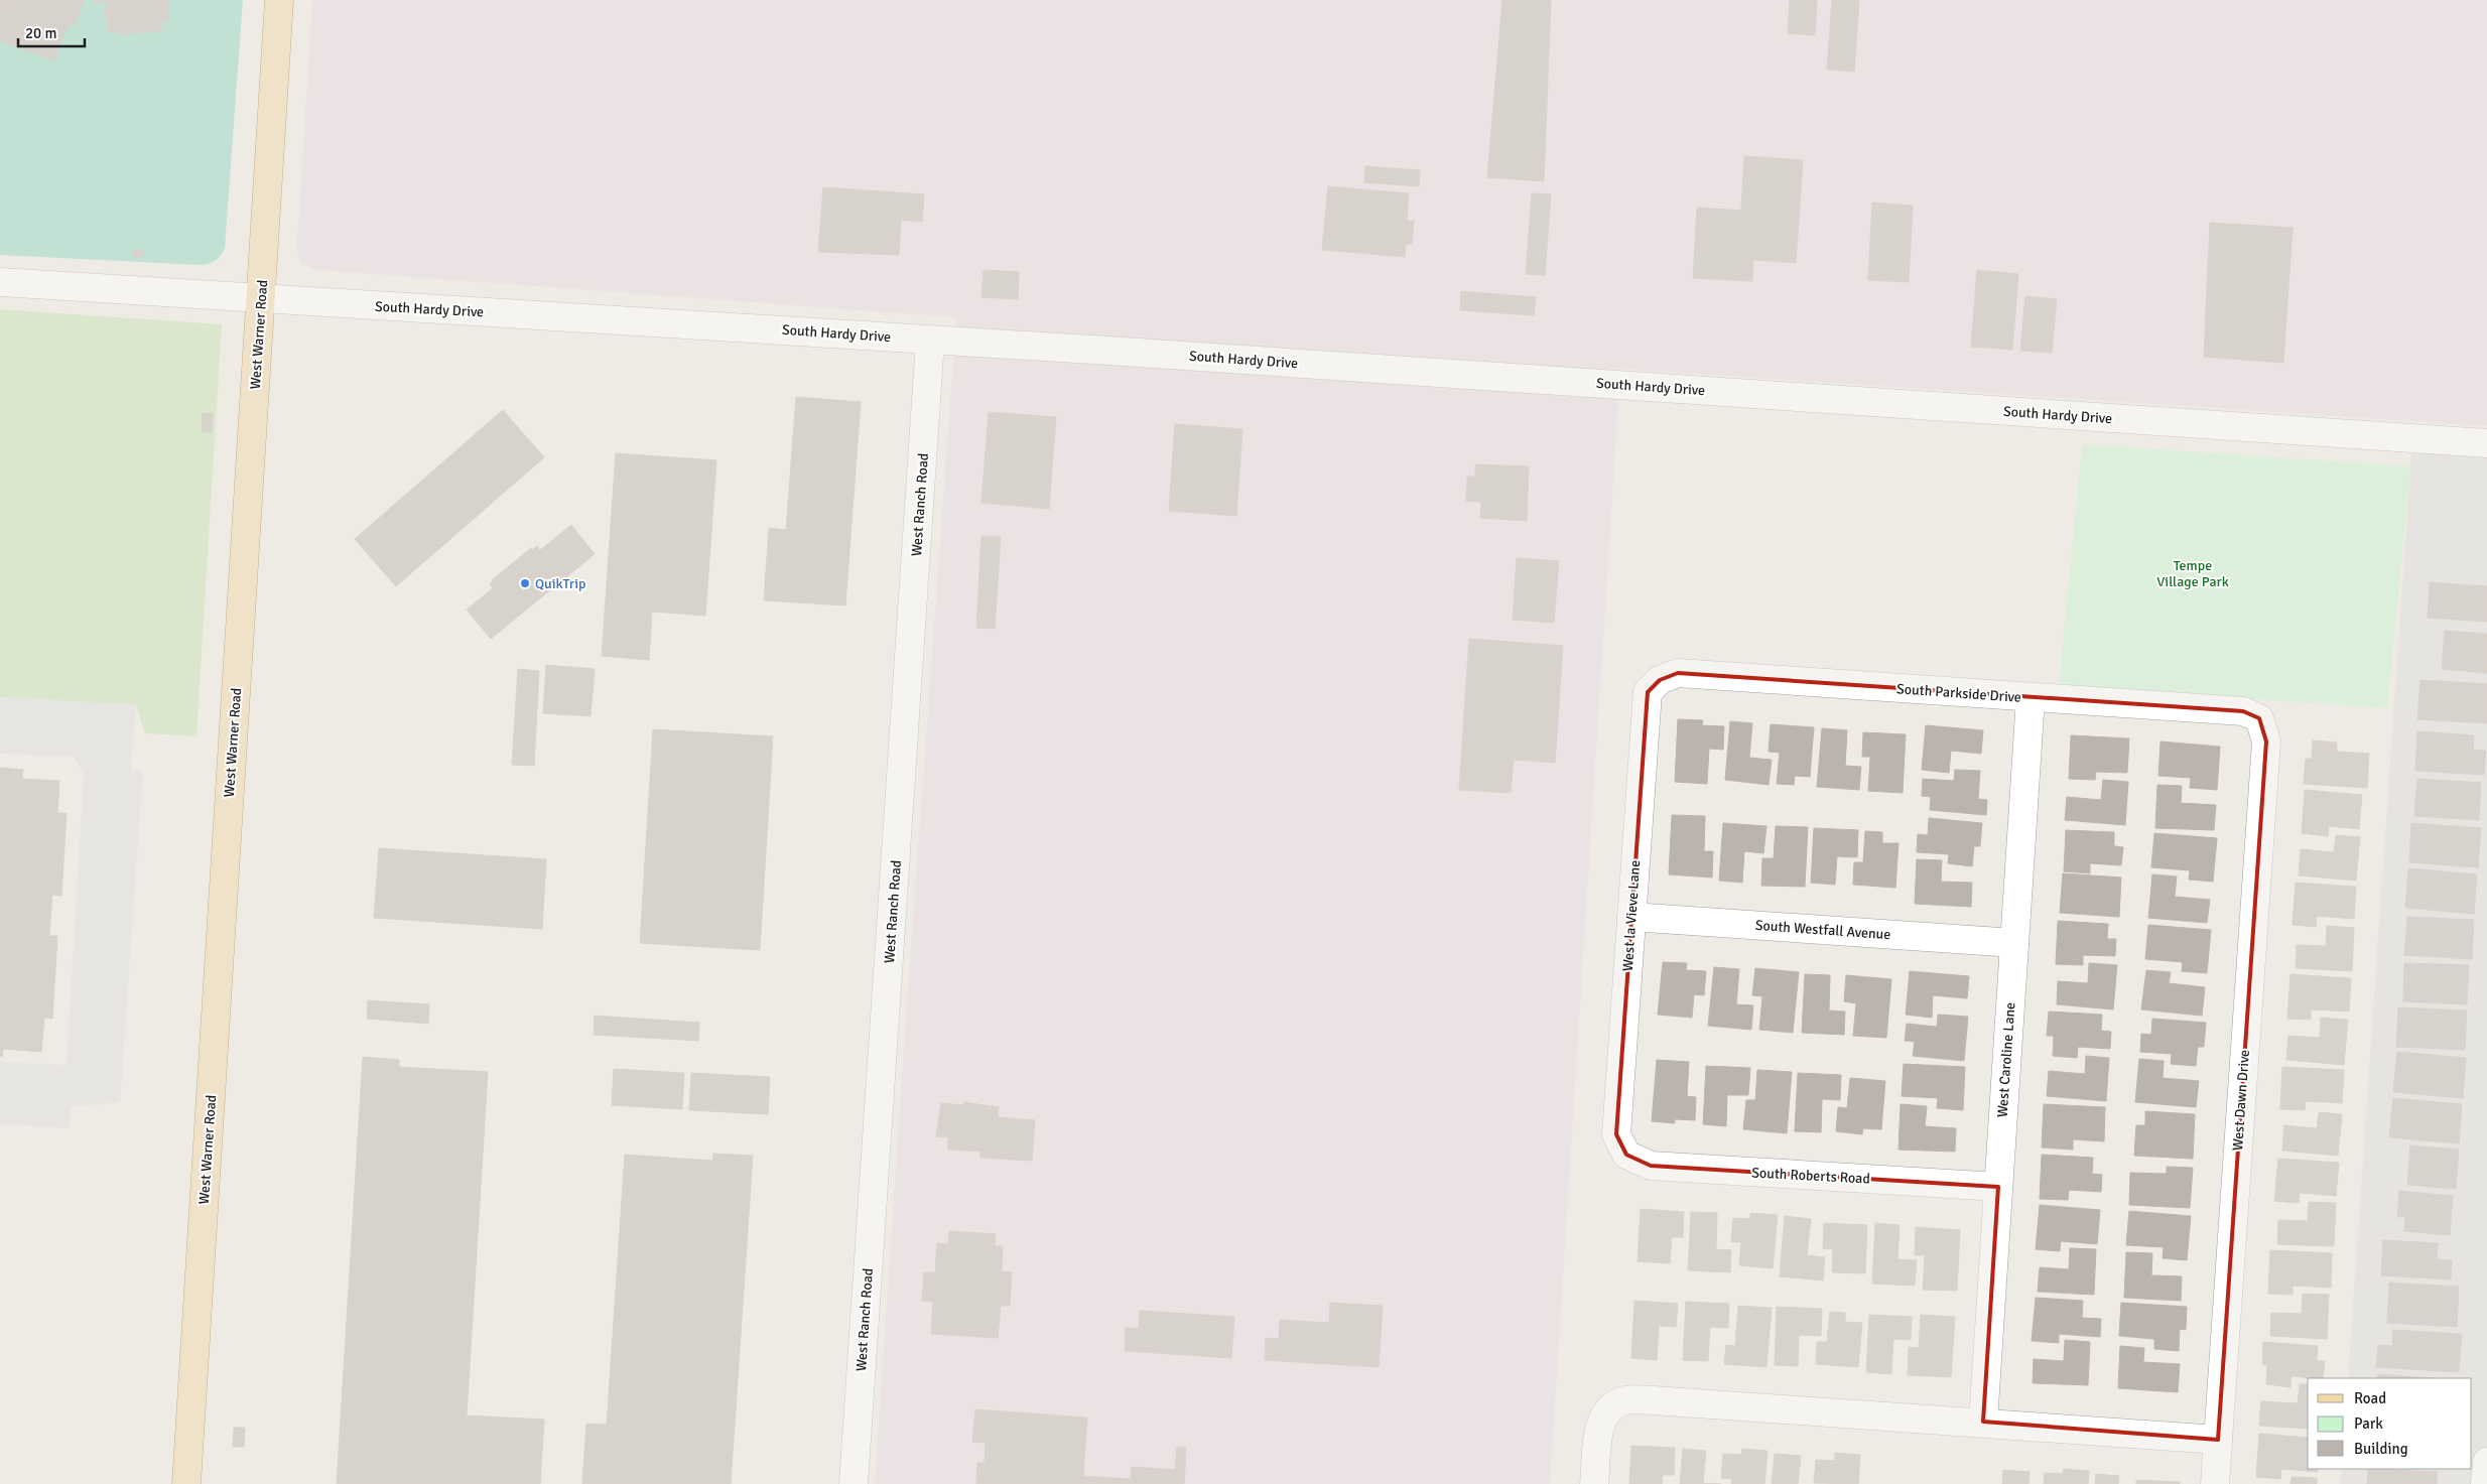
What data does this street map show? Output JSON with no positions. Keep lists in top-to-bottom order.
{
  "streets": {
    "main road": ["West Warner Road"],
    "street": [
      "South Hardy Drive",
      "West Ranch Road",
      "South Parkside Drive",
      "West la Vieve Lane",
      "South Westfall Avenue",
      "West Caroline Lane",
      "West Dawn Drive",
      "South Roberts Road"
    ]
  },
  "crossings": [
    ["South Hardy Drive", "West Warner Road"],
    ["South Hardy Drive", "West Ranch Road"],
    ["South Parkside Drive", "West la Vieve Lane"],
    ["South Parkside Drive", "West Caroline Lane"],
    ["South Parkside Drive", "West Dawn Drive"],
    ["West la Vieve Lane", "South Westfall Avenue"],
    ["West la Vieve Lane", "South Roberts Road"],
    ["South Westfall Avenue", "West Caroline Lane"],
    ["West Caroline Lane", "South Roberts Road"]
  ],
  "parks": ["Tempe Village Park"],
  "places": ["QuikTrip"],
  "legend": ["Road", "Park", "Building"],
  "scale_bar": "20 m"
}
